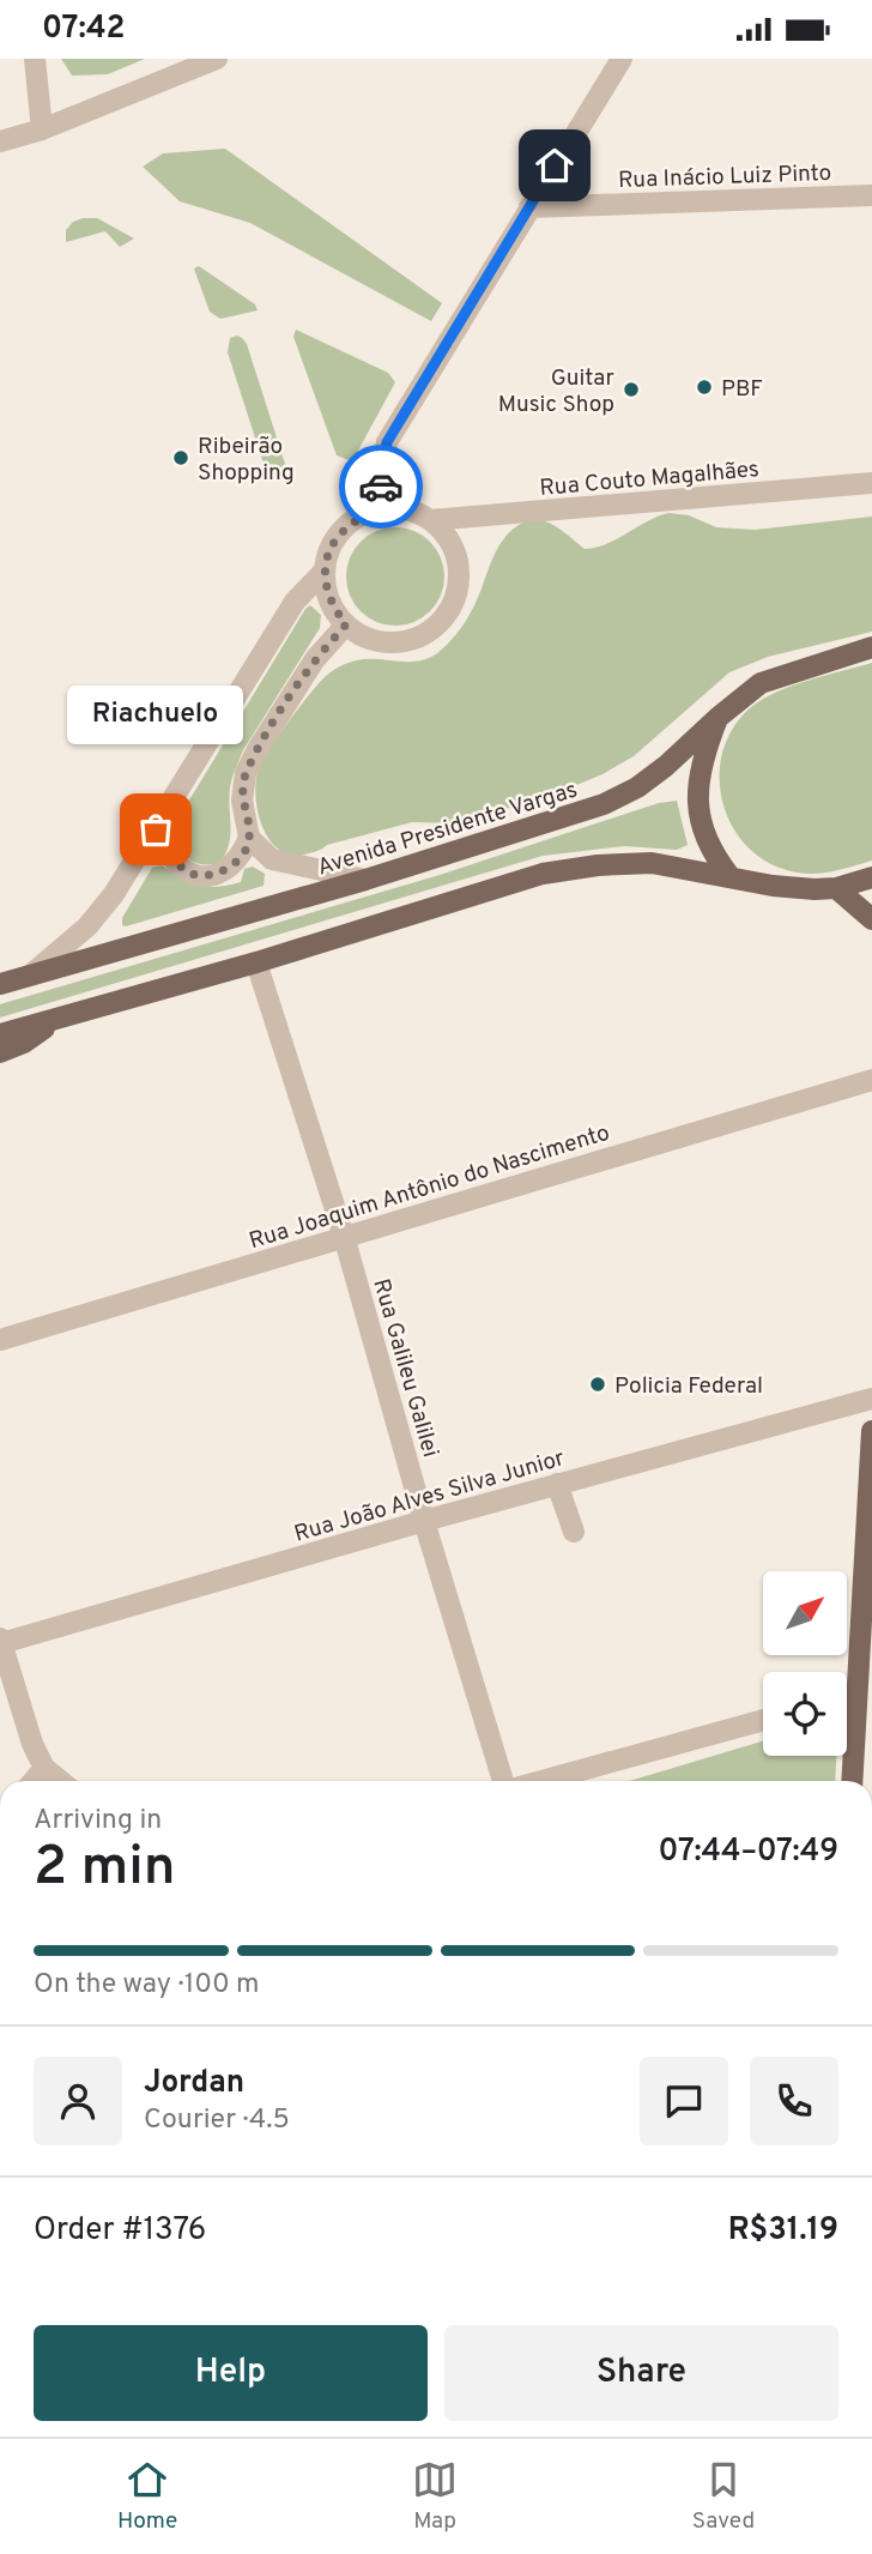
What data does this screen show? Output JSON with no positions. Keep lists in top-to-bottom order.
{
  "streets": {
    "main road": ["Avenida Presidente Vargas"],
    "street": [
      "Rua Inácio Luiz Pinto",
      "Rua Couto Magalhães",
      "Rua Joaquim Antônio do Nascimento",
      "Rua Galileu Galilei",
      "Rua João Alves Silva Junior"
    ]
  },
  "crossings": [
    ["Rua Joaquim Antônio do Nascimento", "Rua Galileu Galilei"],
    ["Rua Galileu Galilei", "Rua João Alves Silva Junior"]
  ],
  "places": [
    "PBF",
    "Guitar Music Shop",
    "Ribeirão Shopping",
    "Riachuelo",
    "Policia Federal"
  ],
  "north": "top right",
  "page": {
    "status": "07:42",
    "bubble": "Riachuelo",
    "heading": ["2 min", "Arriving in", "07:44–07:49"],
    "panel": [
      "Jordan",
      "Courier · 4.5",
      "Order #1376",
      "R$31.19"
    ],
    "bar": "On the way · 100 m",
    "buttons": ["Help", "Share"],
    "tabs": ["Home", "Map", "Saved"]
  }
}
